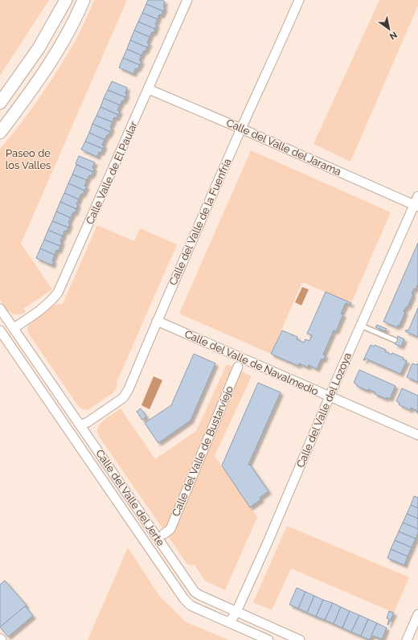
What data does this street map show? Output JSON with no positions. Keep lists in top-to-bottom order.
{
  "streets": {
    "street": [
      "Calle del Valle del Jarama",
      "Calle Valle de El Paular",
      "Calle del Valle de la Fuenfría",
      "Calle del Valle de Navalmedio",
      "Calle del Valle del Lozoya",
      "Calle del Valle de Bustarviejo",
      "Calle del Valle del Jerte"
    ]
  },
  "crossings": [
    ["Calle del Valle del Jarama", "Calle Valle de El Paular"],
    ["Calle del Valle del Jarama", "Calle del Valle de la Fuenfría"],
    ["Calle del Valle del Jarama", "Calle del Valle del Lozoya"],
    ["Calle Valle de El Paular", "Calle del Valle del Jerte"],
    ["Calle del Valle de la Fuenfría", "Calle del Valle de Navalmedio"],
    ["Calle del Valle de la Fuenfría", "Calle del Valle del Jerte"],
    ["Calle del Valle de Navalmedio", "Calle del Valle del Lozoya"],
    ["Calle del Valle del Lozoya", "Calle del Valle del Jerte"]
  ],
  "parks": ["Paseo de los Valles"],
  "north": "bottom right"
}
